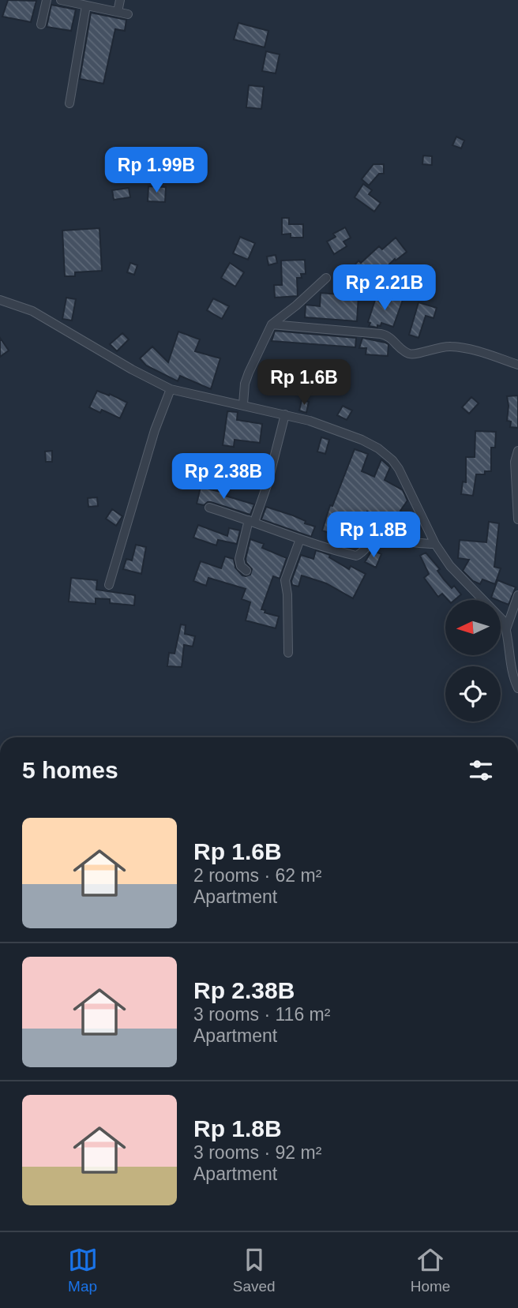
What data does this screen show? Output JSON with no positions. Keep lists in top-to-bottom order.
{
  "north": "left",
  "page": {
    "price": [
      "Rp 1.99B",
      "Rp 2.21B",
      "Rp 1.6B",
      "Rp 2.38B",
      "Rp 1.8B"
    ],
    "heading": "5 homes",
    "list": [
      {
        "name": "Rp 1.6B",
        "note": "2 rooms · 62 m² · Apartment"
      },
      {
        "name": "Rp 2.38B",
        "note": "3 rooms · 116 m² · Apartment"
      },
      {
        "name": "Rp 1.8B",
        "note": "3 rooms · 92 m² · Apartment"
      }
    ],
    "tabs": ["Map", "Saved", "Home"]
  }
}
